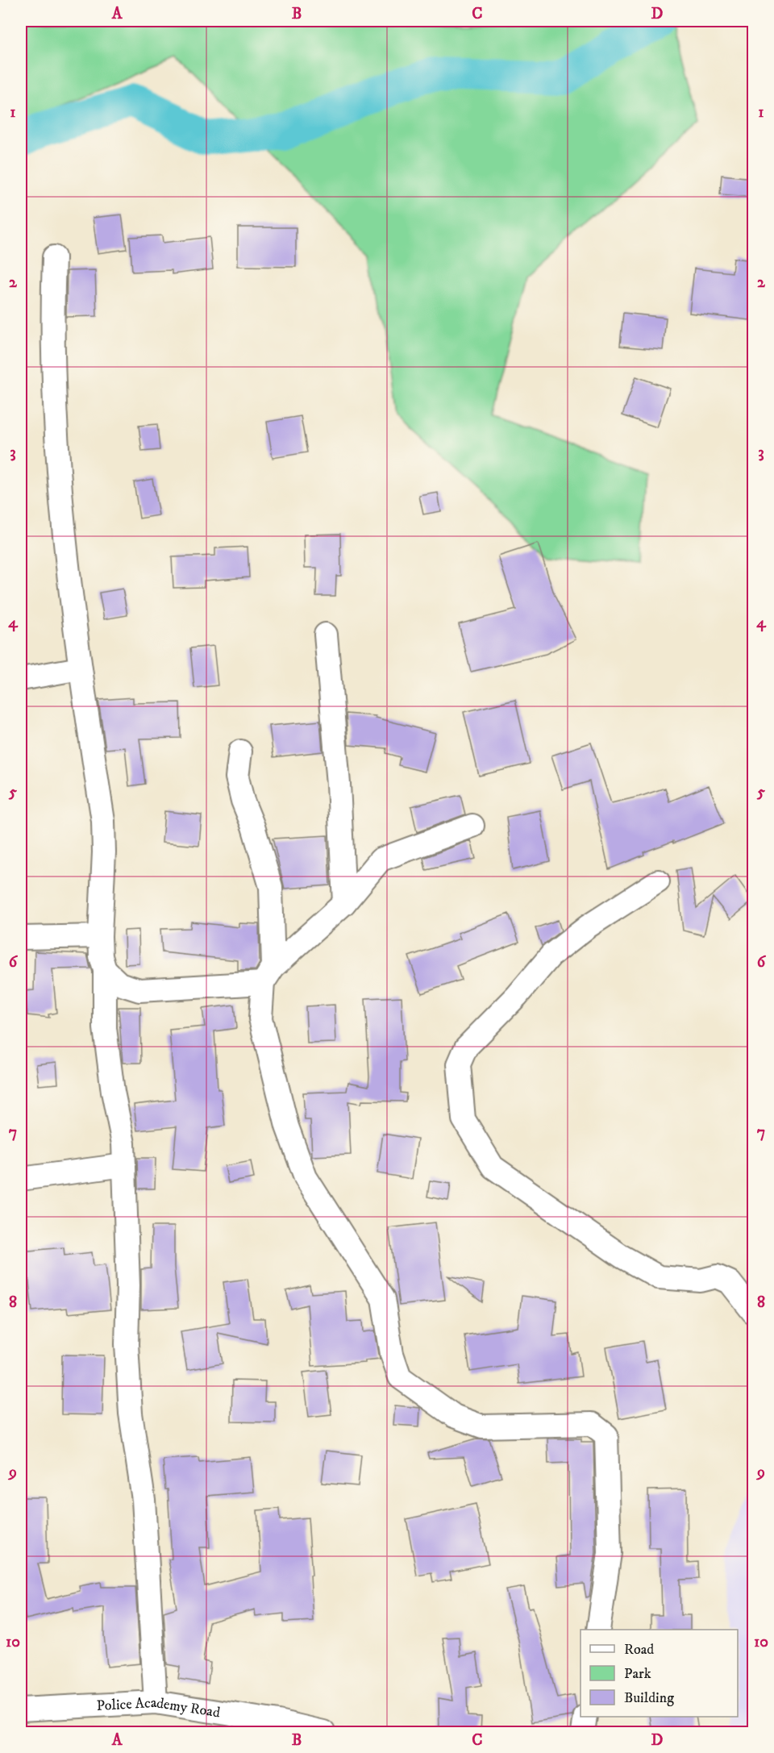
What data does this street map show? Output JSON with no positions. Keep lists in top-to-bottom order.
{
  "streets": {
    "street": ["Police Academy Road"]
  },
  "legend": ["Road", "Park", "Building"],
  "grid": {
    "columns": [
      "A",
      "B",
      "C",
      "D"
    ],
    "rows": [
      "1",
      "2",
      "3",
      "4",
      "5",
      "6",
      "7",
      "8",
      "9",
      "10"
    ]
  }
}
